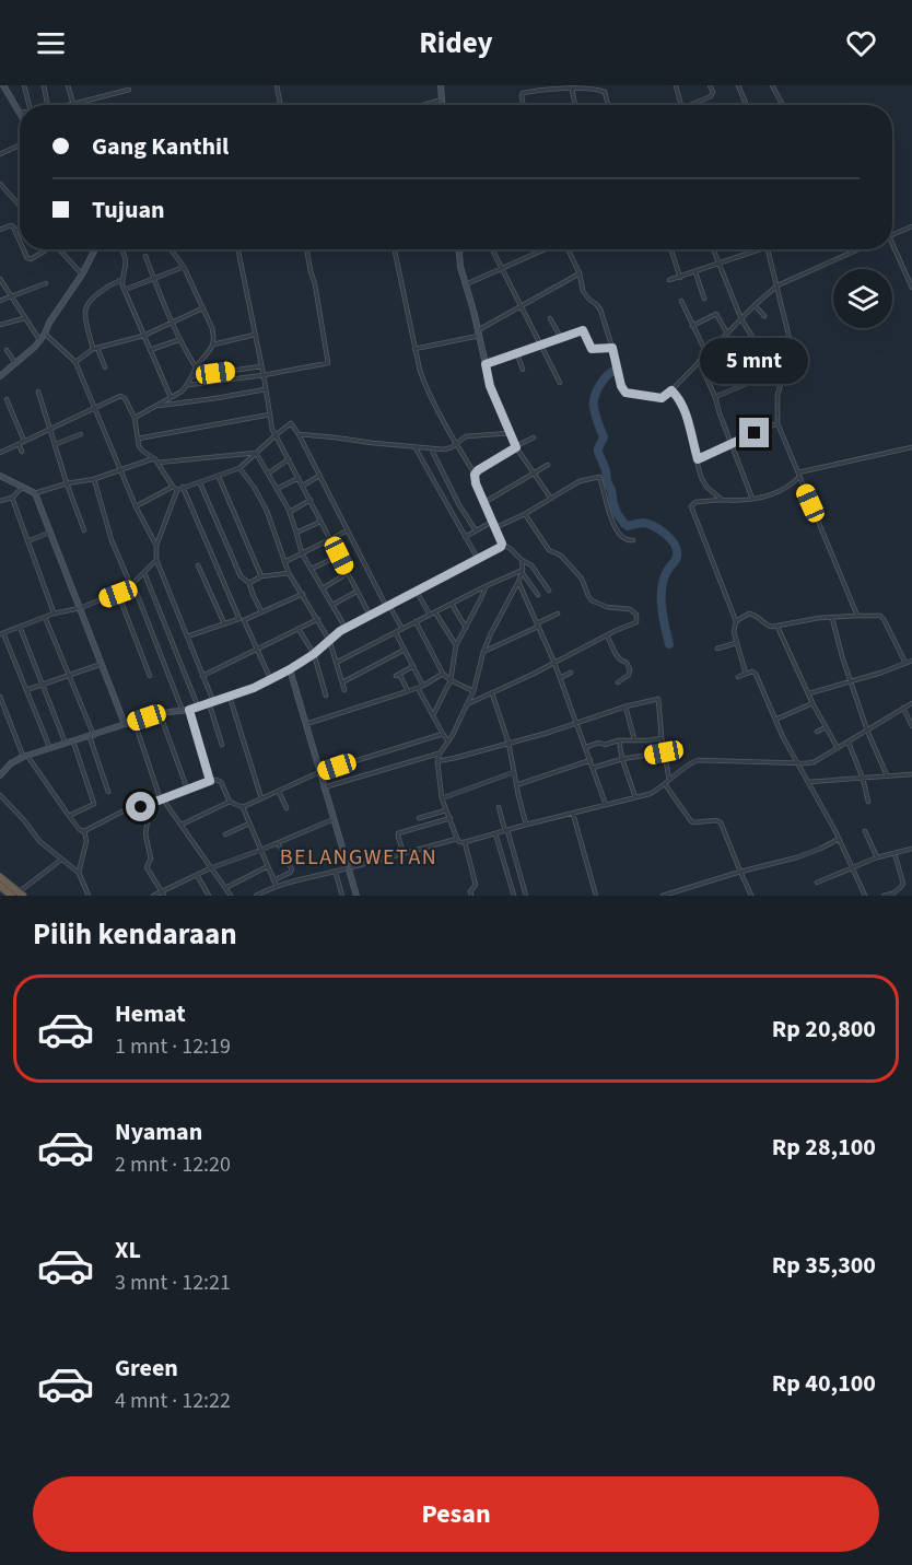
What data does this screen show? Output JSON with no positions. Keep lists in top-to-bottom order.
{
  "districts": ["BELANGWETAN"],
  "page": {
    "header": "Ridey",
    "banner": ["Gang Kanthil", "Tujuan"],
    "bubble": "5 mnt",
    "heading": "Pilih kendaraan",
    "list": [
      {
        "name": "Hemat",
        "note": "1 mnt · 12:19",
        "value": "Rp 20,800"
      },
      {
        "name": "Nyaman",
        "note": "2 mnt · 12:20",
        "value": "Rp 28,100"
      },
      {
        "name": "XL",
        "note": "3 mnt · 12:21",
        "value": "Rp 35,300"
      },
      {
        "name": "Green",
        "note": "4 mnt · 12:22",
        "value": "Rp 40,100"
      }
    ],
    "buttons": "Pesan"
  }
}
